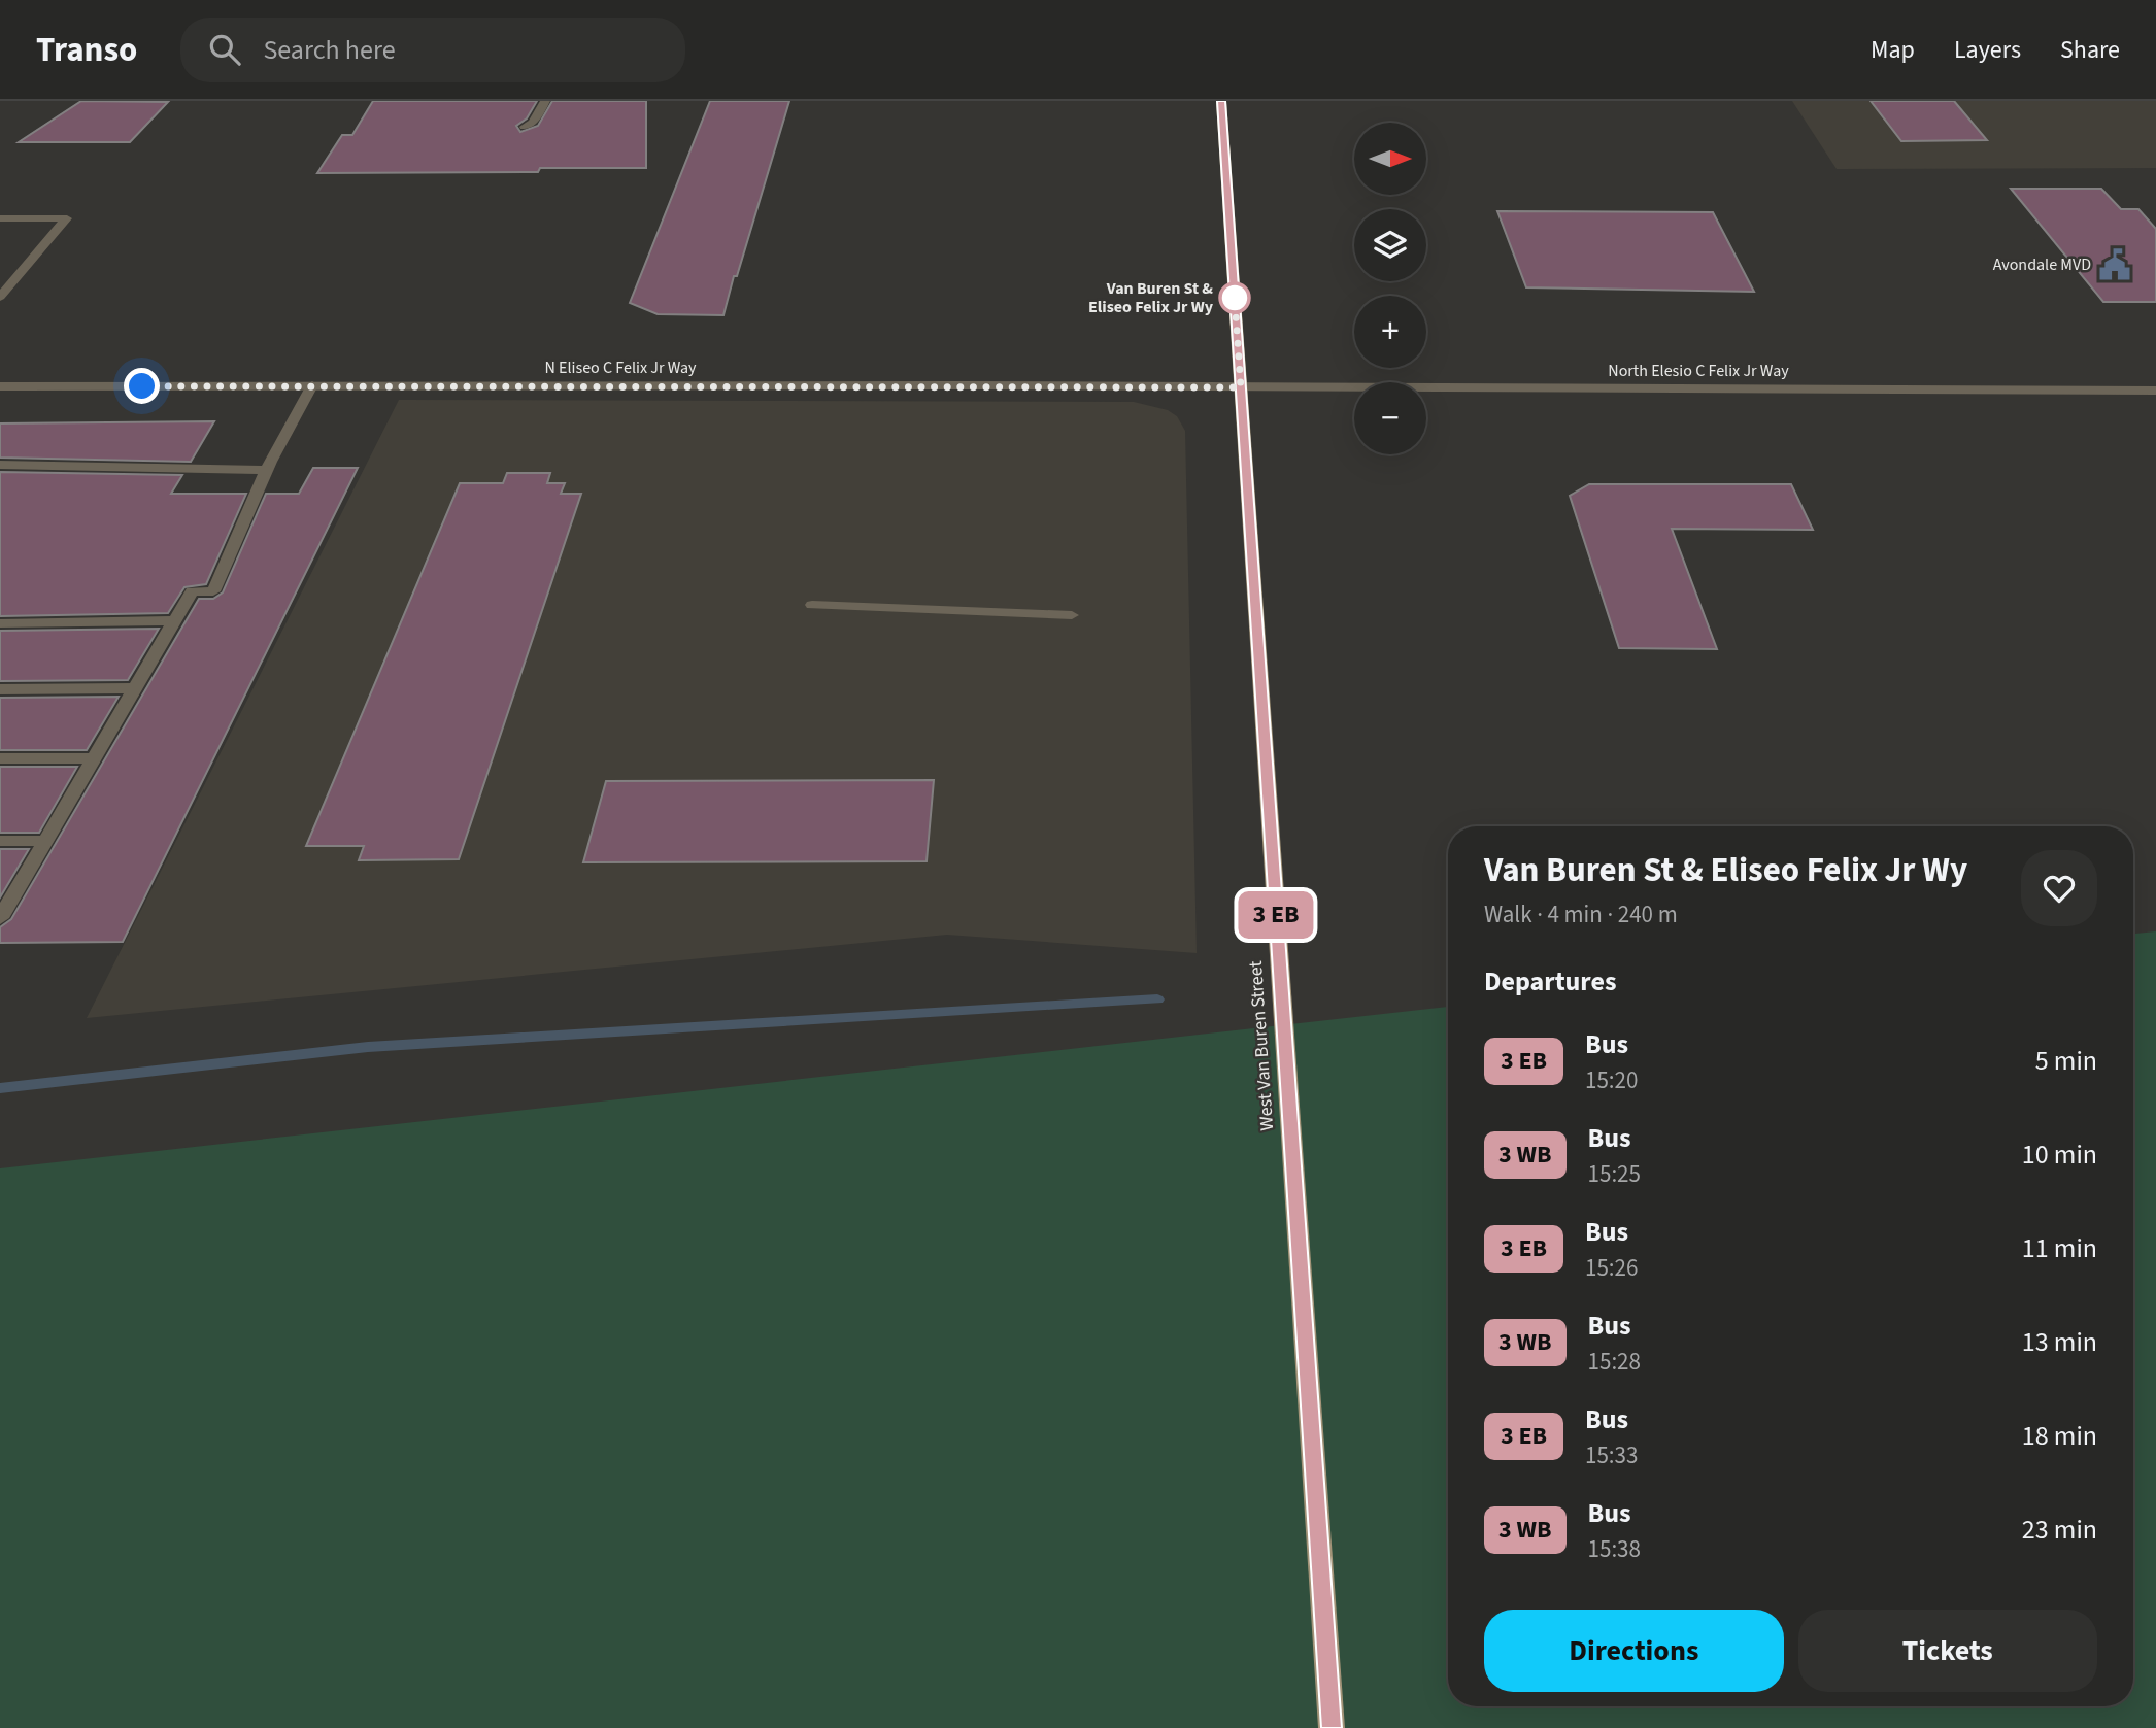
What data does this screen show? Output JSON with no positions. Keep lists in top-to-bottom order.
{
  "streets": {
    "main road": ["West Van Buren Street"],
    "street": ["N Eliseo C Felix Jr Way", "North Elesio C Felix Jr Way"]
  },
  "crossings": [
    ["N Eliseo C Felix Jr Way", "North Elesio C Felix Jr Way"],
    ["N Eliseo C Felix Jr Way", "West Van Buren Street"],
    ["North Elesio C Felix Jr Way", "West Van Buren Street"]
  ],
  "places": {
    "public building": ["Avondale MVD"],
    "other": ["Van Buren St & Eliseo Felix Jr Wy"]
  },
  "north": "right",
  "page": {
    "header": "Transo",
    "search": "Search here",
    "nav": ["Map", "Layers", "Share"],
    "on_map": "3 EB",
    "map_buttons": ["+", "−"],
    "heading": [
      ["Van Buren St & Eliseo Felix Jr Wy", "Walk · 4 min · 240 m"],
      "Departures"
    ],
    "list": [
      {
        "mark": "3 EB",
        "name": "Bus",
        "note": "15:20",
        "value": "5 min"
      },
      {
        "mark": "3 WB",
        "name": "Bus",
        "note": "15:25",
        "value": "10 min"
      },
      {
        "mark": "3 EB",
        "name": "Bus",
        "note": "15:26",
        "value": "11 min"
      },
      {
        "mark": "3 WB",
        "name": "Bus",
        "note": "15:28",
        "value": "13 min"
      },
      {
        "mark": "3 EB",
        "name": "Bus",
        "note": "15:33",
        "value": "18 min"
      },
      {
        "mark": "3 WB",
        "name": "Bus",
        "note": "15:38",
        "value": "23 min"
      }
    ],
    "buttons": ["Directions", "Tickets"]
  }
}
